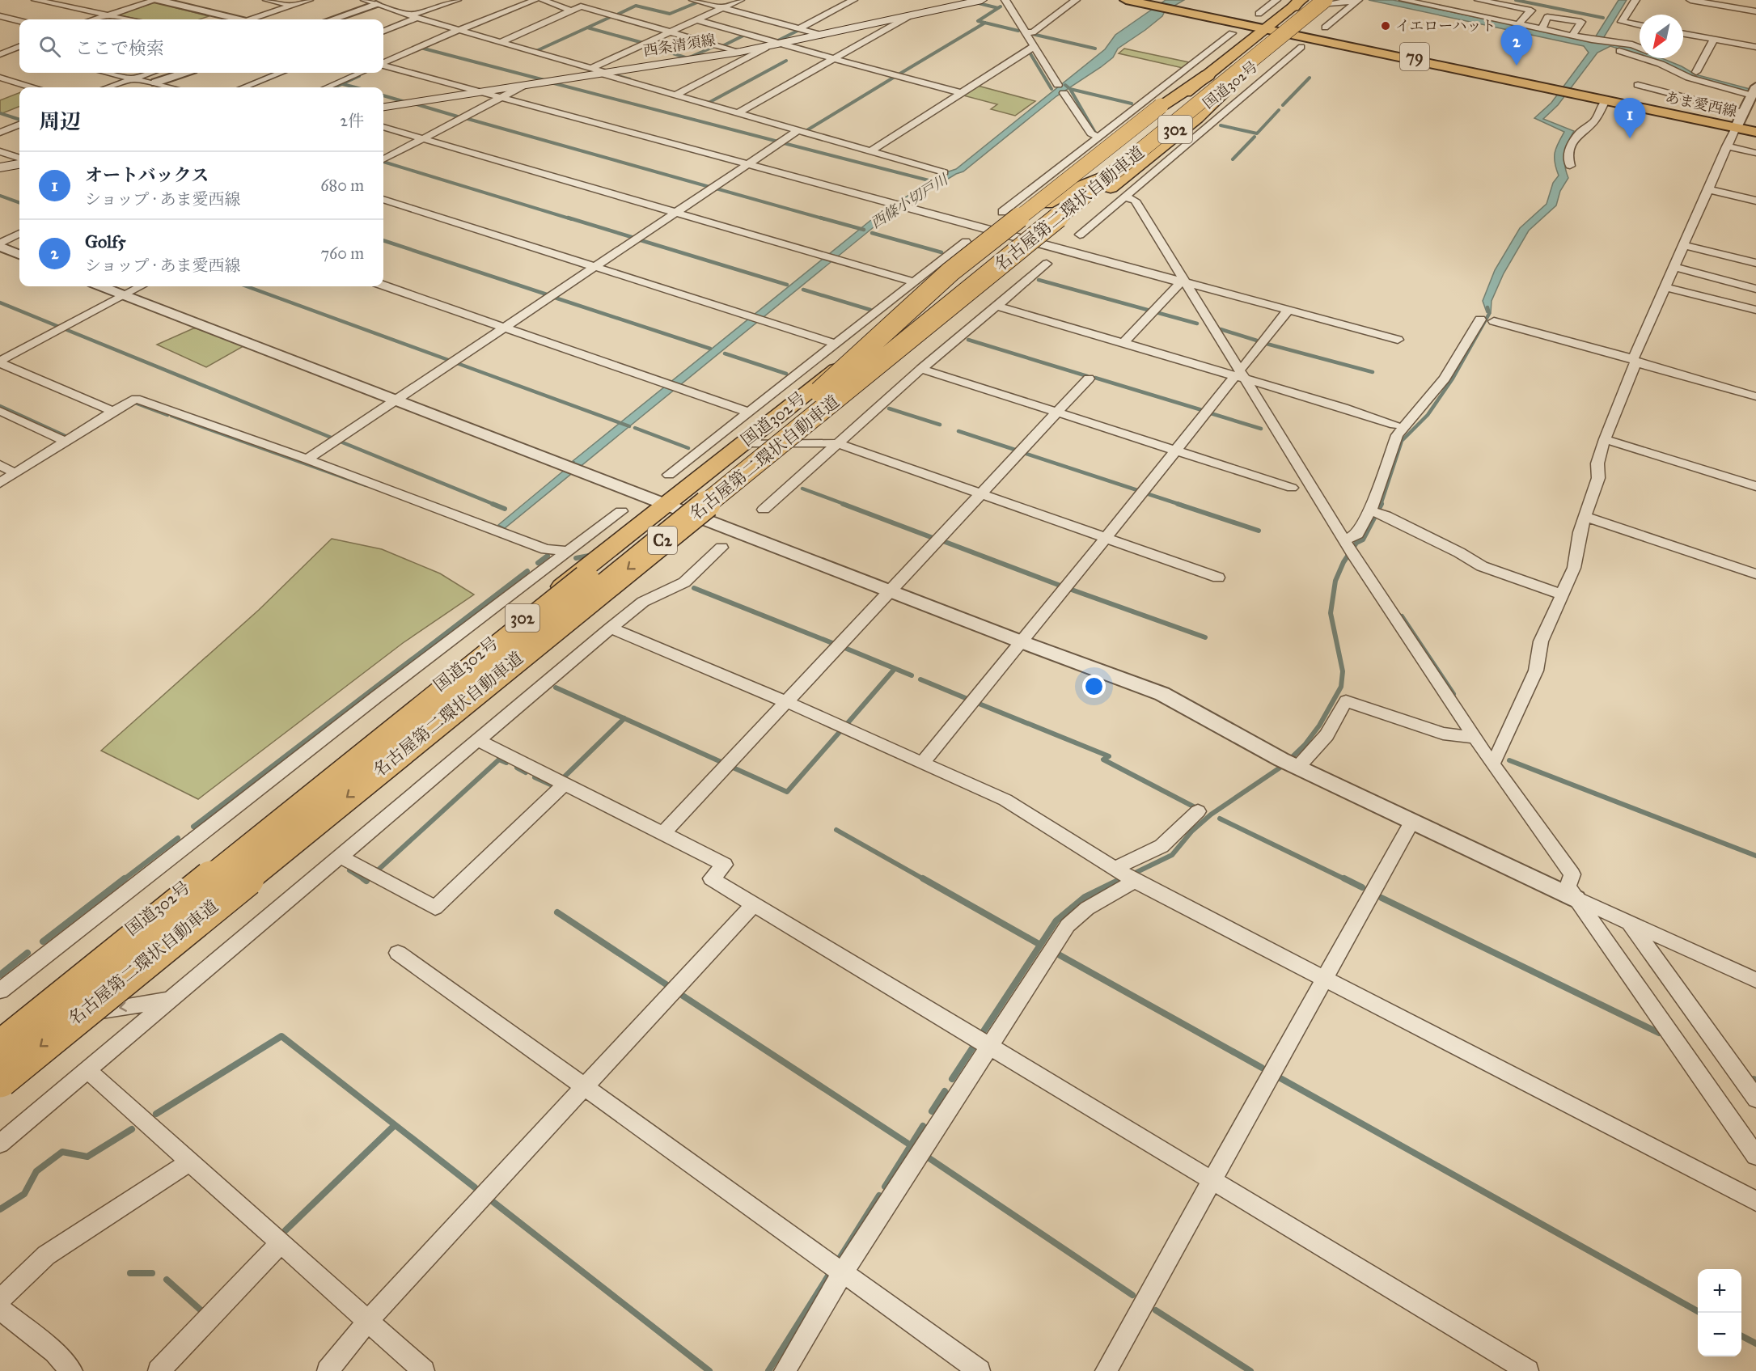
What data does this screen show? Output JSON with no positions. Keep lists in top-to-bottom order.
{
  "streets": {
    "highway": [
      "国道302号",
      "302",
      "名古屋第二環状自動車道",
      "C2"
    ],
    "main road": ["西条清須線", "79", "あま愛西線"]
  },
  "crossings": [
    ["国道302号", "あま愛西線"],
    ["国道302号", "名古屋第二環状自動車道"]
  ],
  "water": ["西條小切戸川"],
  "places": ["イエローハット"],
  "north": "bottom left",
  "page": {
    "search": "ここで検索",
    "pins": ["2", "1"],
    "heading": ["周辺", "2件"],
    "list": [
      {
        "mark": "1",
        "name": "オートバックス",
        "note": "ショップ · あま愛西線",
        "value": "680 m"
      },
      {
        "mark": "2",
        "name": "Golf5",
        "note": "ショップ · あま愛西線",
        "value": "760 m"
      }
    ],
    "map_buttons": ["+", "−"]
  }
}
